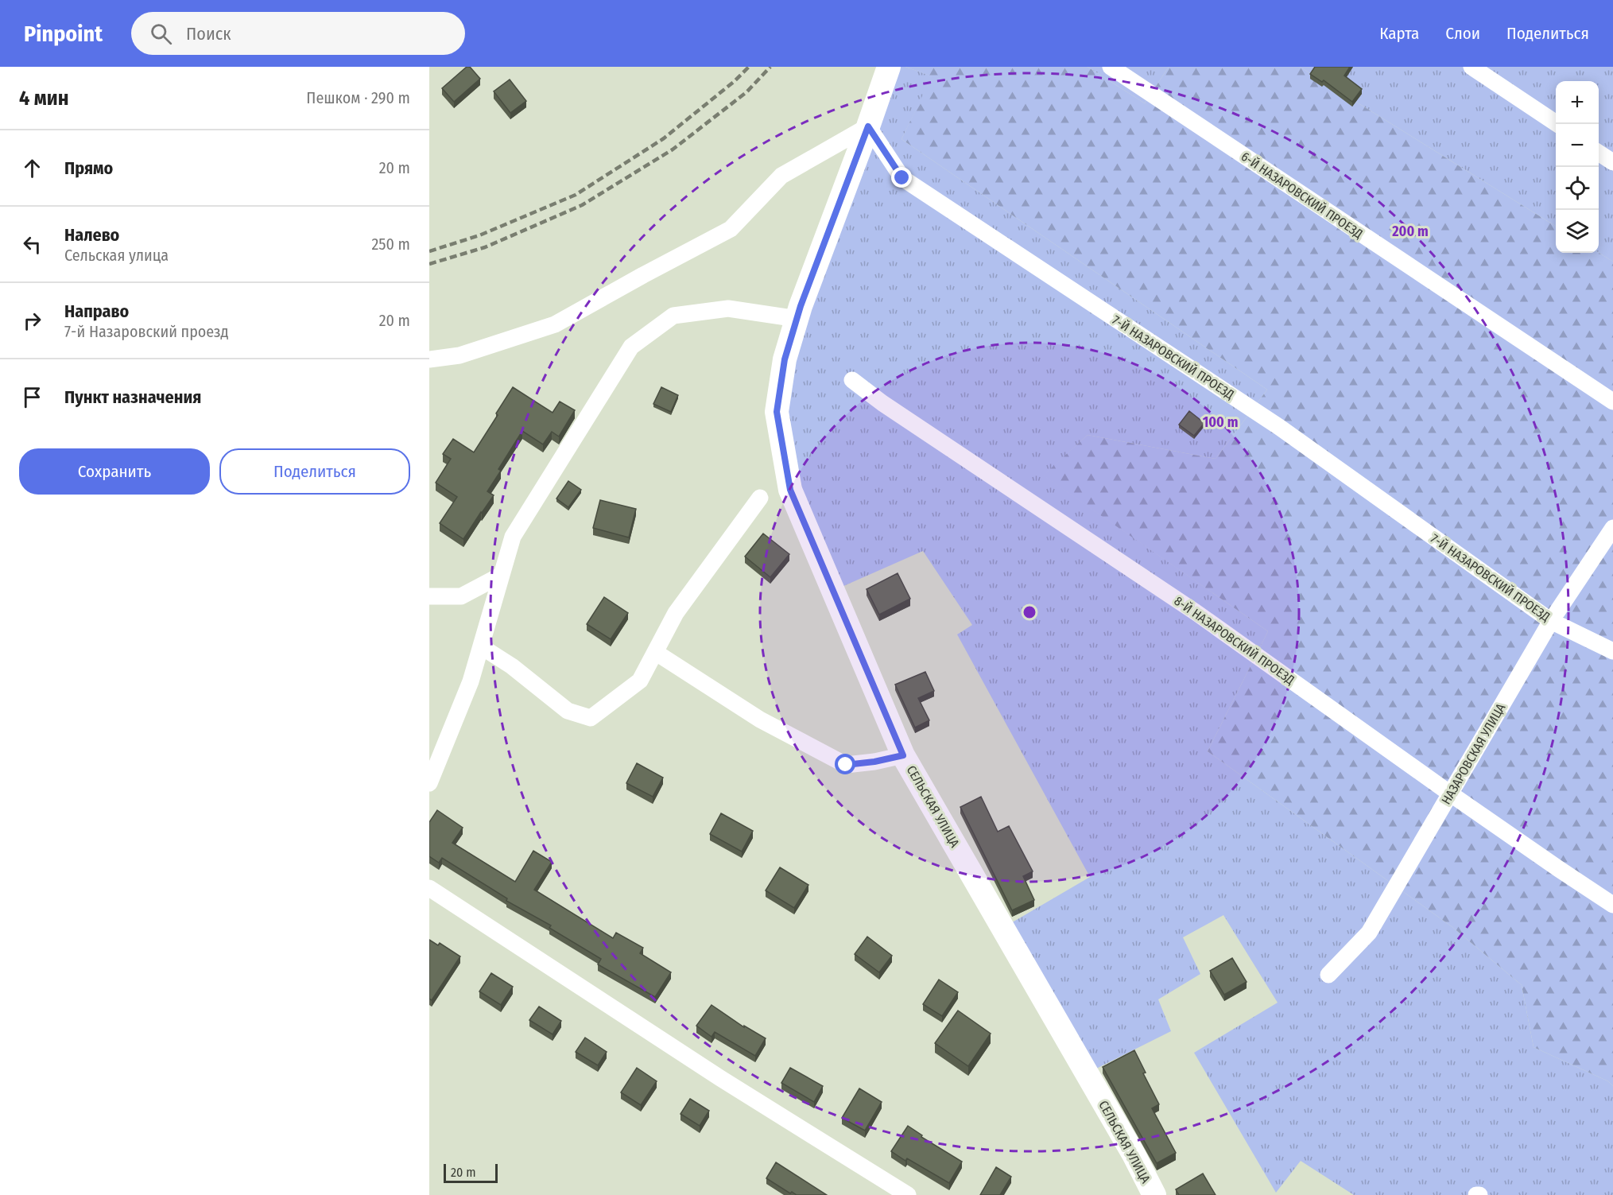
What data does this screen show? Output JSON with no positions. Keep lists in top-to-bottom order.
{
  "streets": {
    "street": [
      "6-Й НАЗАРОВСКИЙ ПРОЕЗД",
      "7-Й НАЗАРОВСКИЙ ПРОЕЗД",
      "8-Й НАЗАРОВСКИЙ ПРОЕЗД",
      "НАЗАРОВСКАЯ УЛИЦА",
      "СЕЛЬСКАЯ УЛИЦА"
    ]
  },
  "crossings": [
    ["7-Й НАЗАРОВСКИЙ ПРОЕЗД", "НАЗАРОВСКАЯ УЛИЦА"],
    ["7-Й НАЗАРОВСКИЙ ПРОЕЗД", "СЕЛЬСКАЯ УЛИЦА"],
    ["8-Й НАЗАРОВСКИЙ ПРОЕЗД", "НАЗАРОВСКАЯ УЛИЦА"]
  ],
  "scale_bar": "20 m",
  "page": {
    "header": "Pinpoint",
    "search": "Поиск",
    "nav": ["Карта", "Слои", "Поделиться"],
    "heading": ["4 мин", "Пешком · 290 m"],
    "map_buttons": ["+", "−"],
    "list": [
      ["Прямо", "20 m"],
      ["Налево", "Сельская улица", "250 m"],
      ["Направо", "7-й Назаровский проезд", "20 m"],
      "Пункт назначения"
    ],
    "buttons": ["Сохранить", "Поделиться"],
    "scale": "20 m"
  },
  "rings": ["200 m", "100 m"]
}
